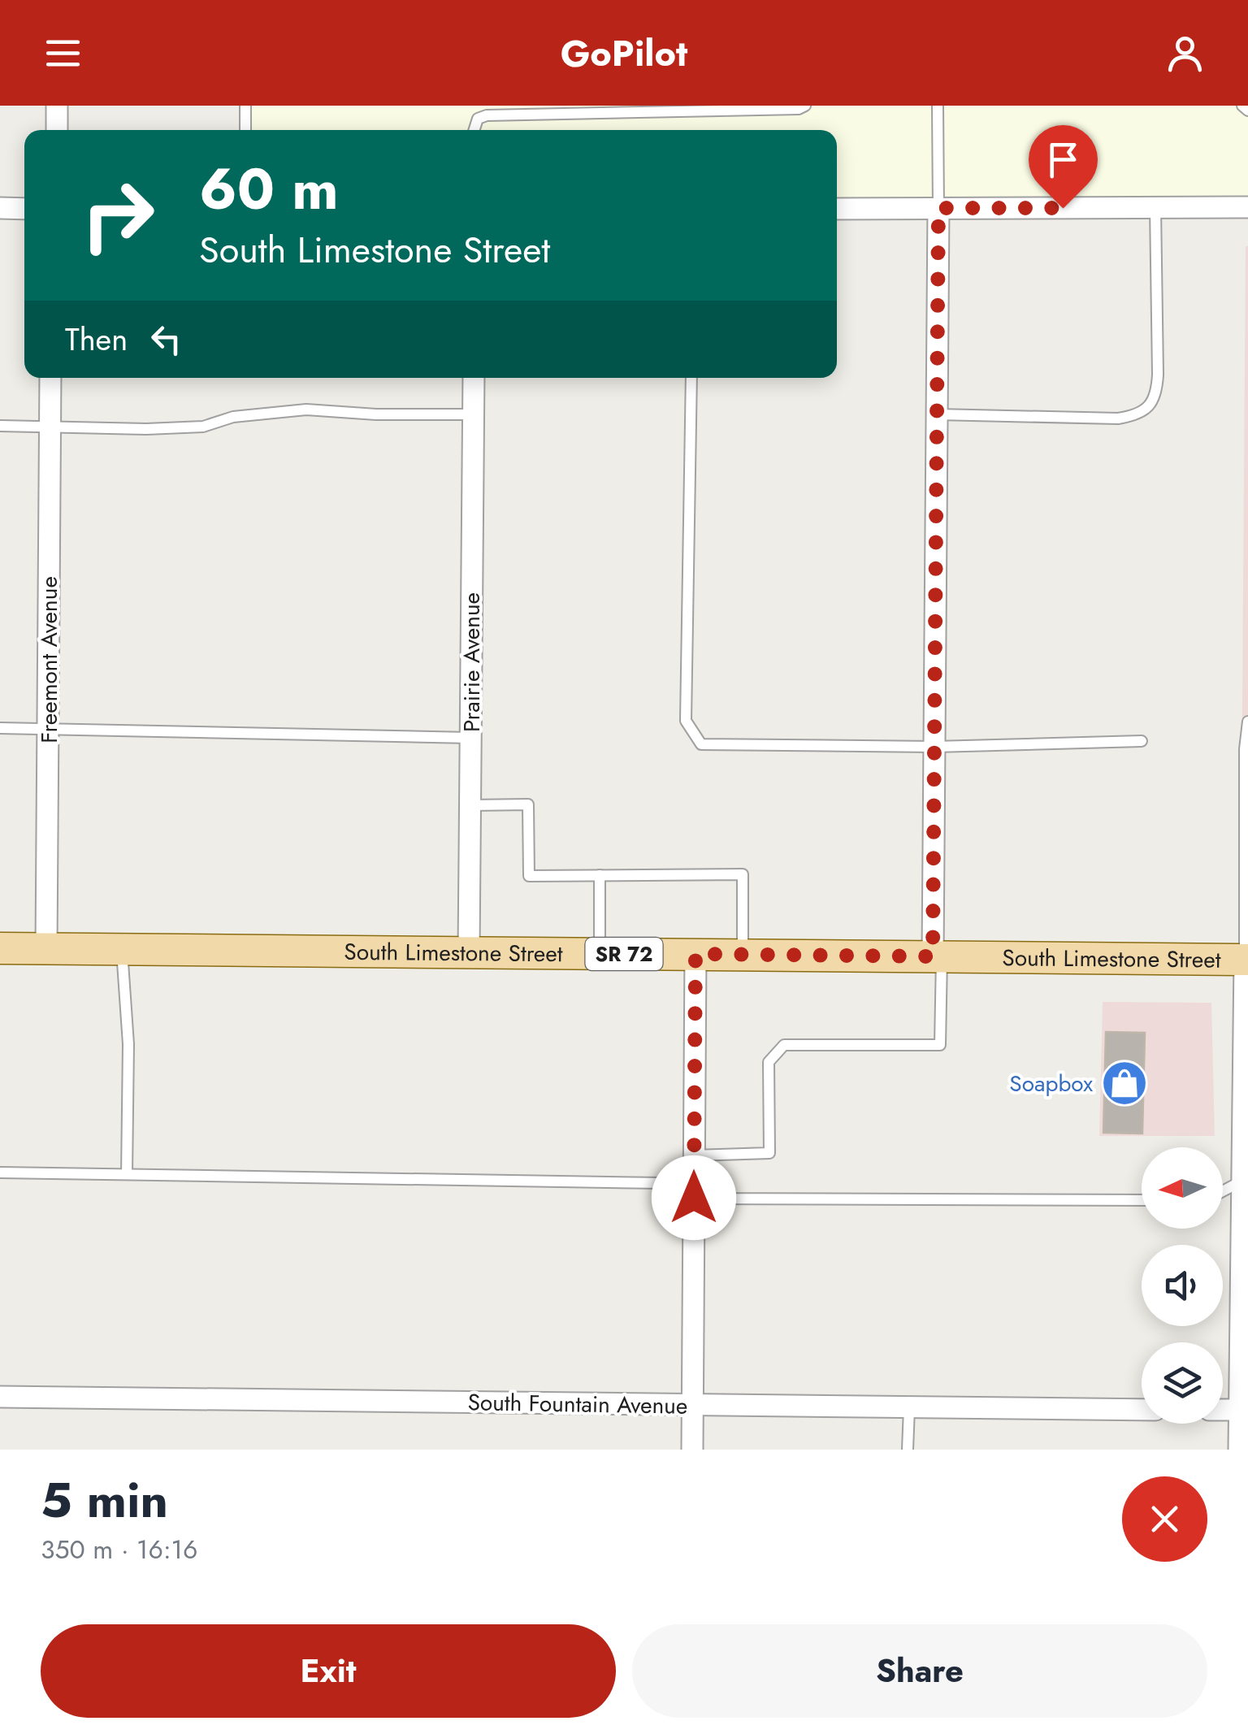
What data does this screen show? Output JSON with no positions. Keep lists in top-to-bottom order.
{
  "streets": {
    "main road": ["South Limestone Street", "SR 72"],
    "street": ["Freemont Avenue", "Prairie Avenue", "South Fountain Avenue"]
  },
  "crossings": [
    ["Freemont Avenue", "South Limestone Street"],
    ["Prairie Avenue", "South Limestone Street"]
  ],
  "places": {
    "shop": ["Soapbox"]
  },
  "north": "left",
  "page": {
    "header": "GoPilot",
    "turn": ["60 m", "South Limestone Street"],
    "then": "Then",
    "heading": ["5 min", "350 m · 16:16"],
    "buttons": ["Exit", "Share"]
  }
}
